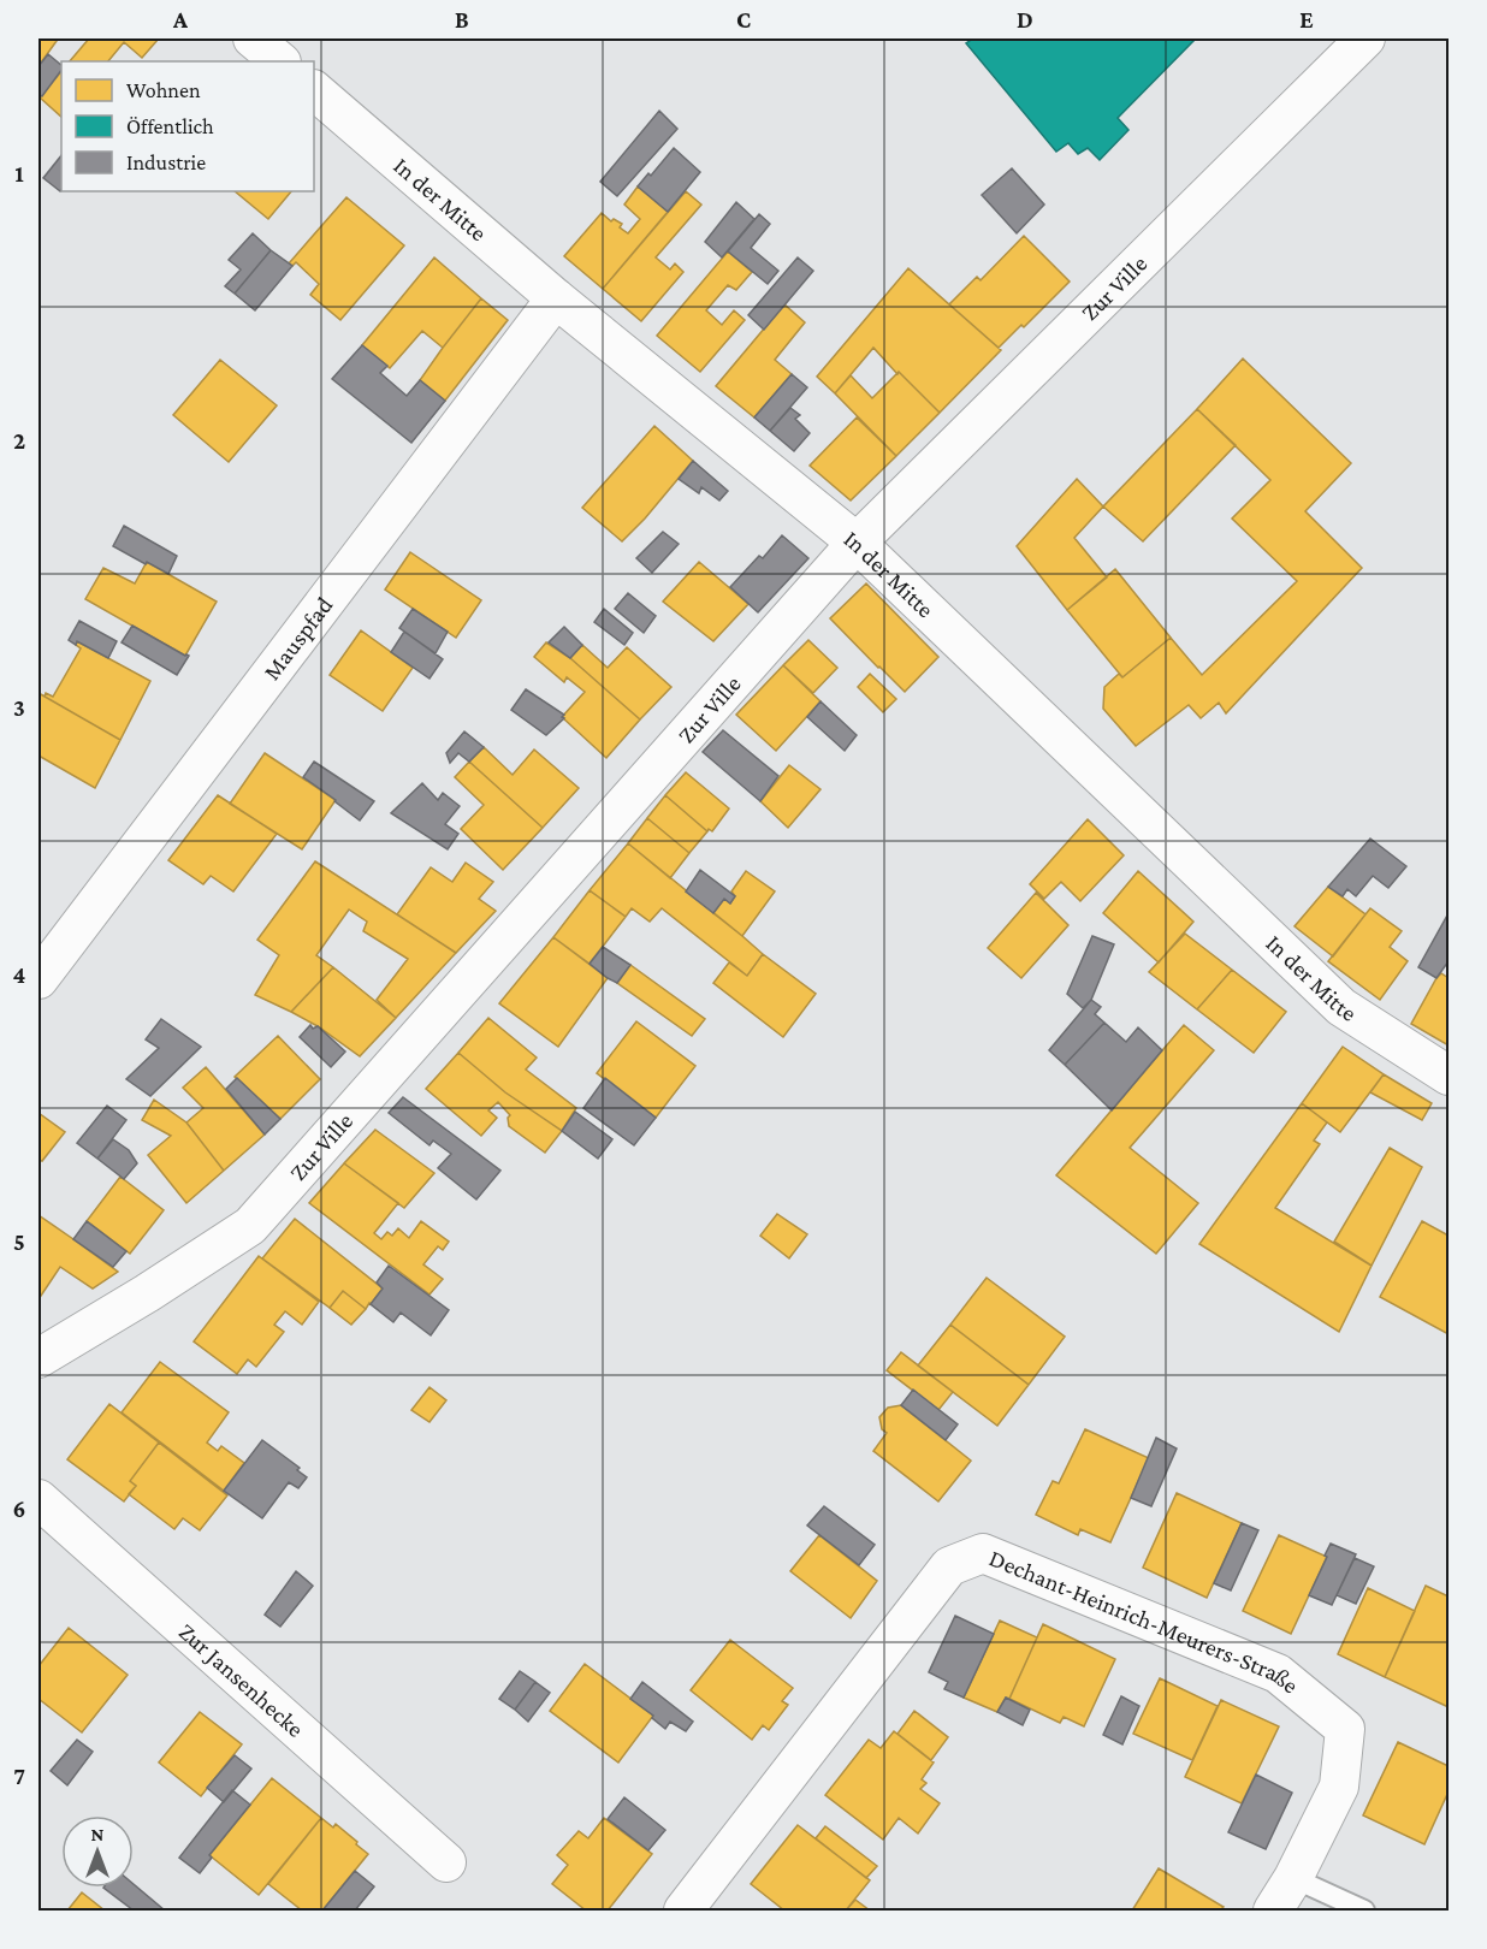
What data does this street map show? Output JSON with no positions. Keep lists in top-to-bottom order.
{
  "streets": {
    "street": [
      "In der Mitte",
      "Zur Ville",
      "Mauspfad",
      "Dechant-Heinrich-Meurers-Straße",
      "Zur Jansenhecke"
    ]
  },
  "crossings": [
    ["In der Mitte", "Zur Ville"],
    ["In der Mitte", "Mauspfad"]
  ],
  "legend": ["Wohnen", "Öffentlich", "Industrie"],
  "north": "top",
  "grid": {
    "columns": [
      "A",
      "B",
      "C",
      "D",
      "E"
    ],
    "rows": [
      "1",
      "2",
      "3",
      "4",
      "5",
      "6",
      "7"
    ]
  }
}
